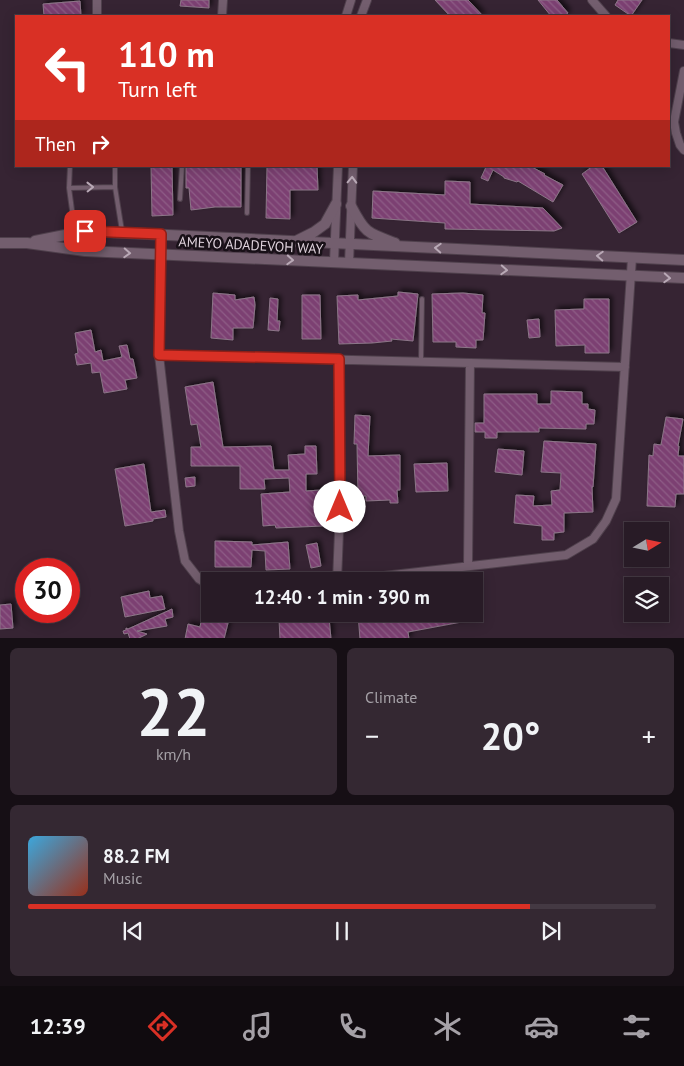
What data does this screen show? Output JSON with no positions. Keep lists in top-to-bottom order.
{
  "streets": {
    "street": ["AMEYO ADADEVOH WAY"]
  },
  "north": "right",
  "page": {
    "turn": ["110 m", "Turn left"],
    "then": "Then",
    "limit": "30",
    "trip": "12:40 · 1 min · 390 m",
    "tile": [
      ["22", "km/h"],
      "Climate"
    ],
    "heat": ["−", "20°", "+"],
    "song": ["88.2 FM", "Music"],
    "tabs": "12:39"
  }
}
